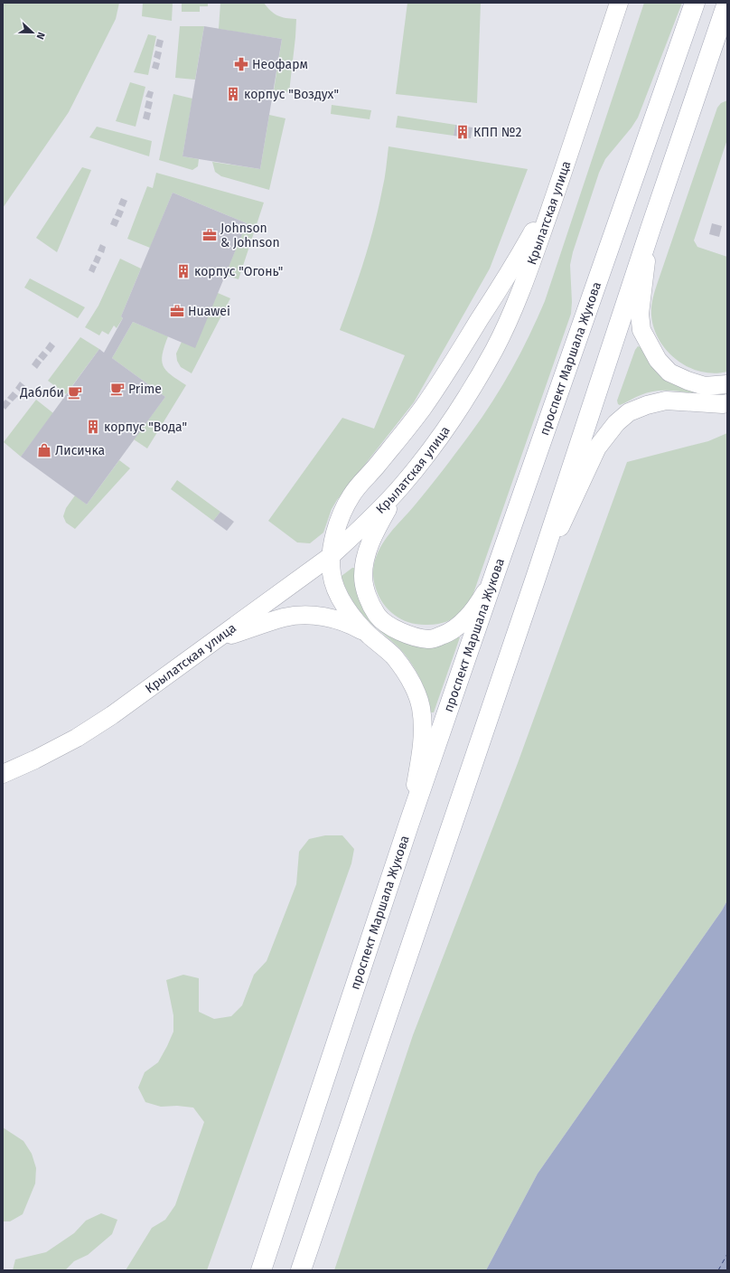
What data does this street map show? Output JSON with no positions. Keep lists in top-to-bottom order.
{
  "streets": {
    "main road": ["Крылатская улица", "проспект Маршала Жукова"]
  },
  "places": {
    "pharmacy": ["Неофарм"],
    "building": [
      "корпус \"Воздух\"",
      "КПП №2",
      "корпус \"Огонь\"",
      "корпус \"Вода\""
    ],
    "office": ["Johnson & Johnson", "Huawei"],
    "cafe": ["Prime", "Даблби"],
    "shop": ["Лисичка"]
  },
  "north": "right"
}
